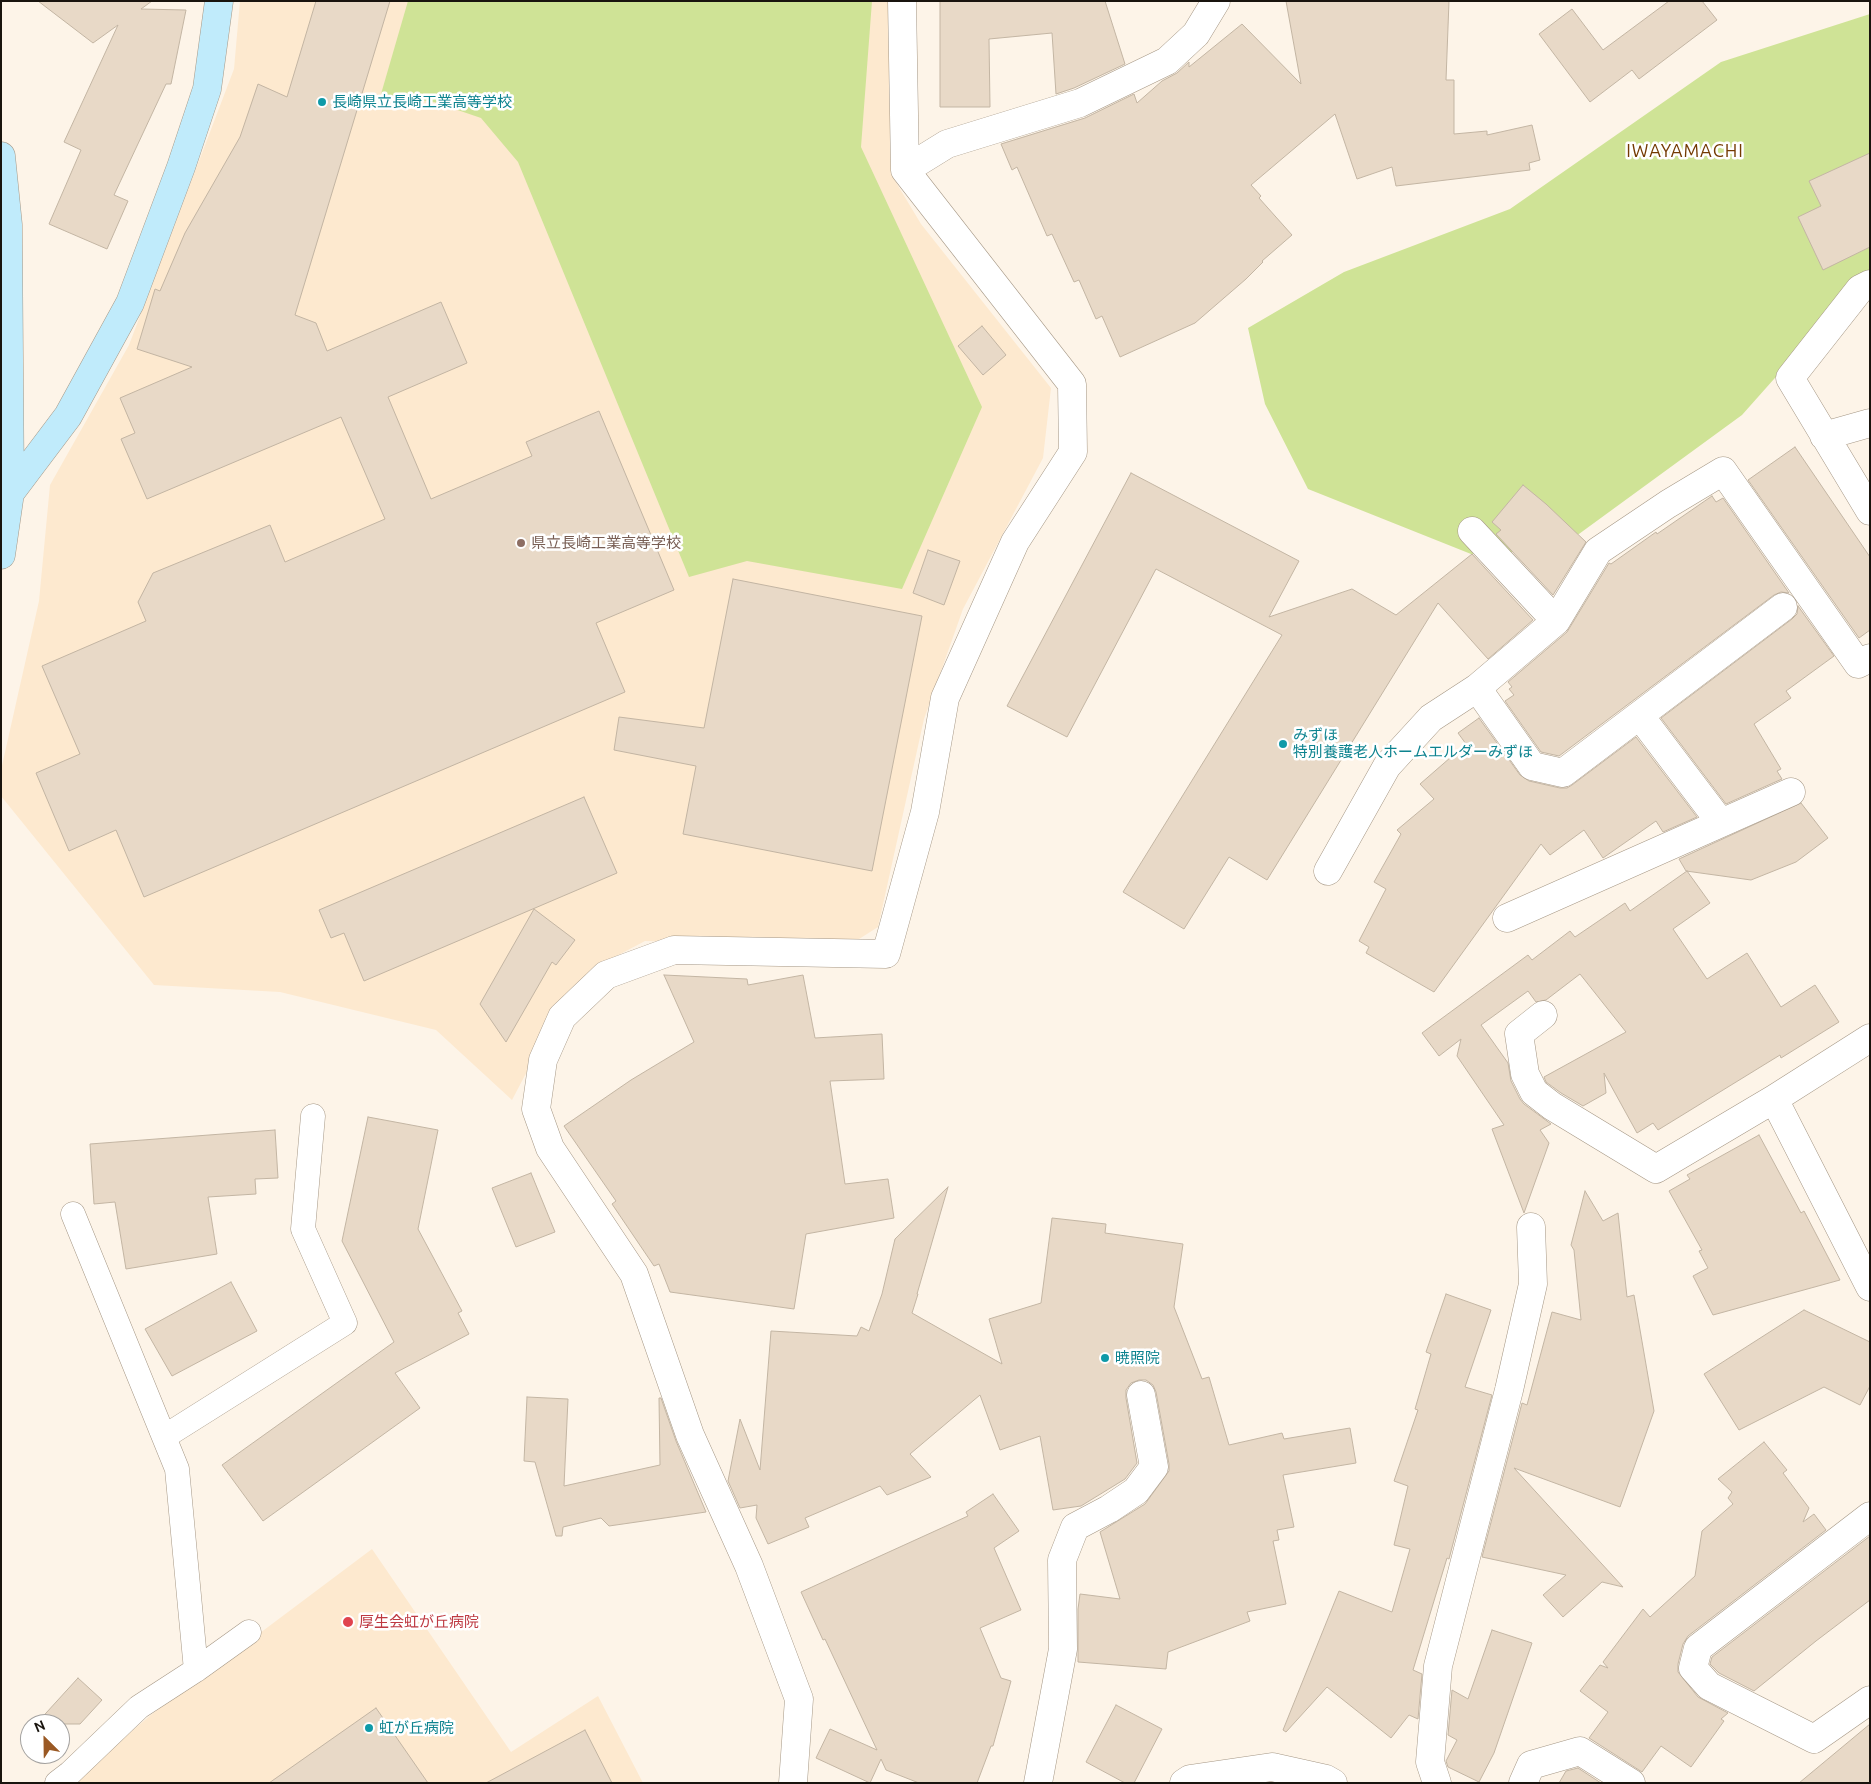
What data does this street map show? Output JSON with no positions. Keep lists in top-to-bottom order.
{
  "districts": ["IWAYAMACHI"],
  "places": [
    "長崎県立長崎工業高等学校",
    "県立長崎工業高等学校",
    "みずほ 特別養護老人ホームエルダーみずほ",
    "暁照院",
    "厚生会虹が丘病院",
    "虹が丘病院"
  ],
  "north": "top left"
}
